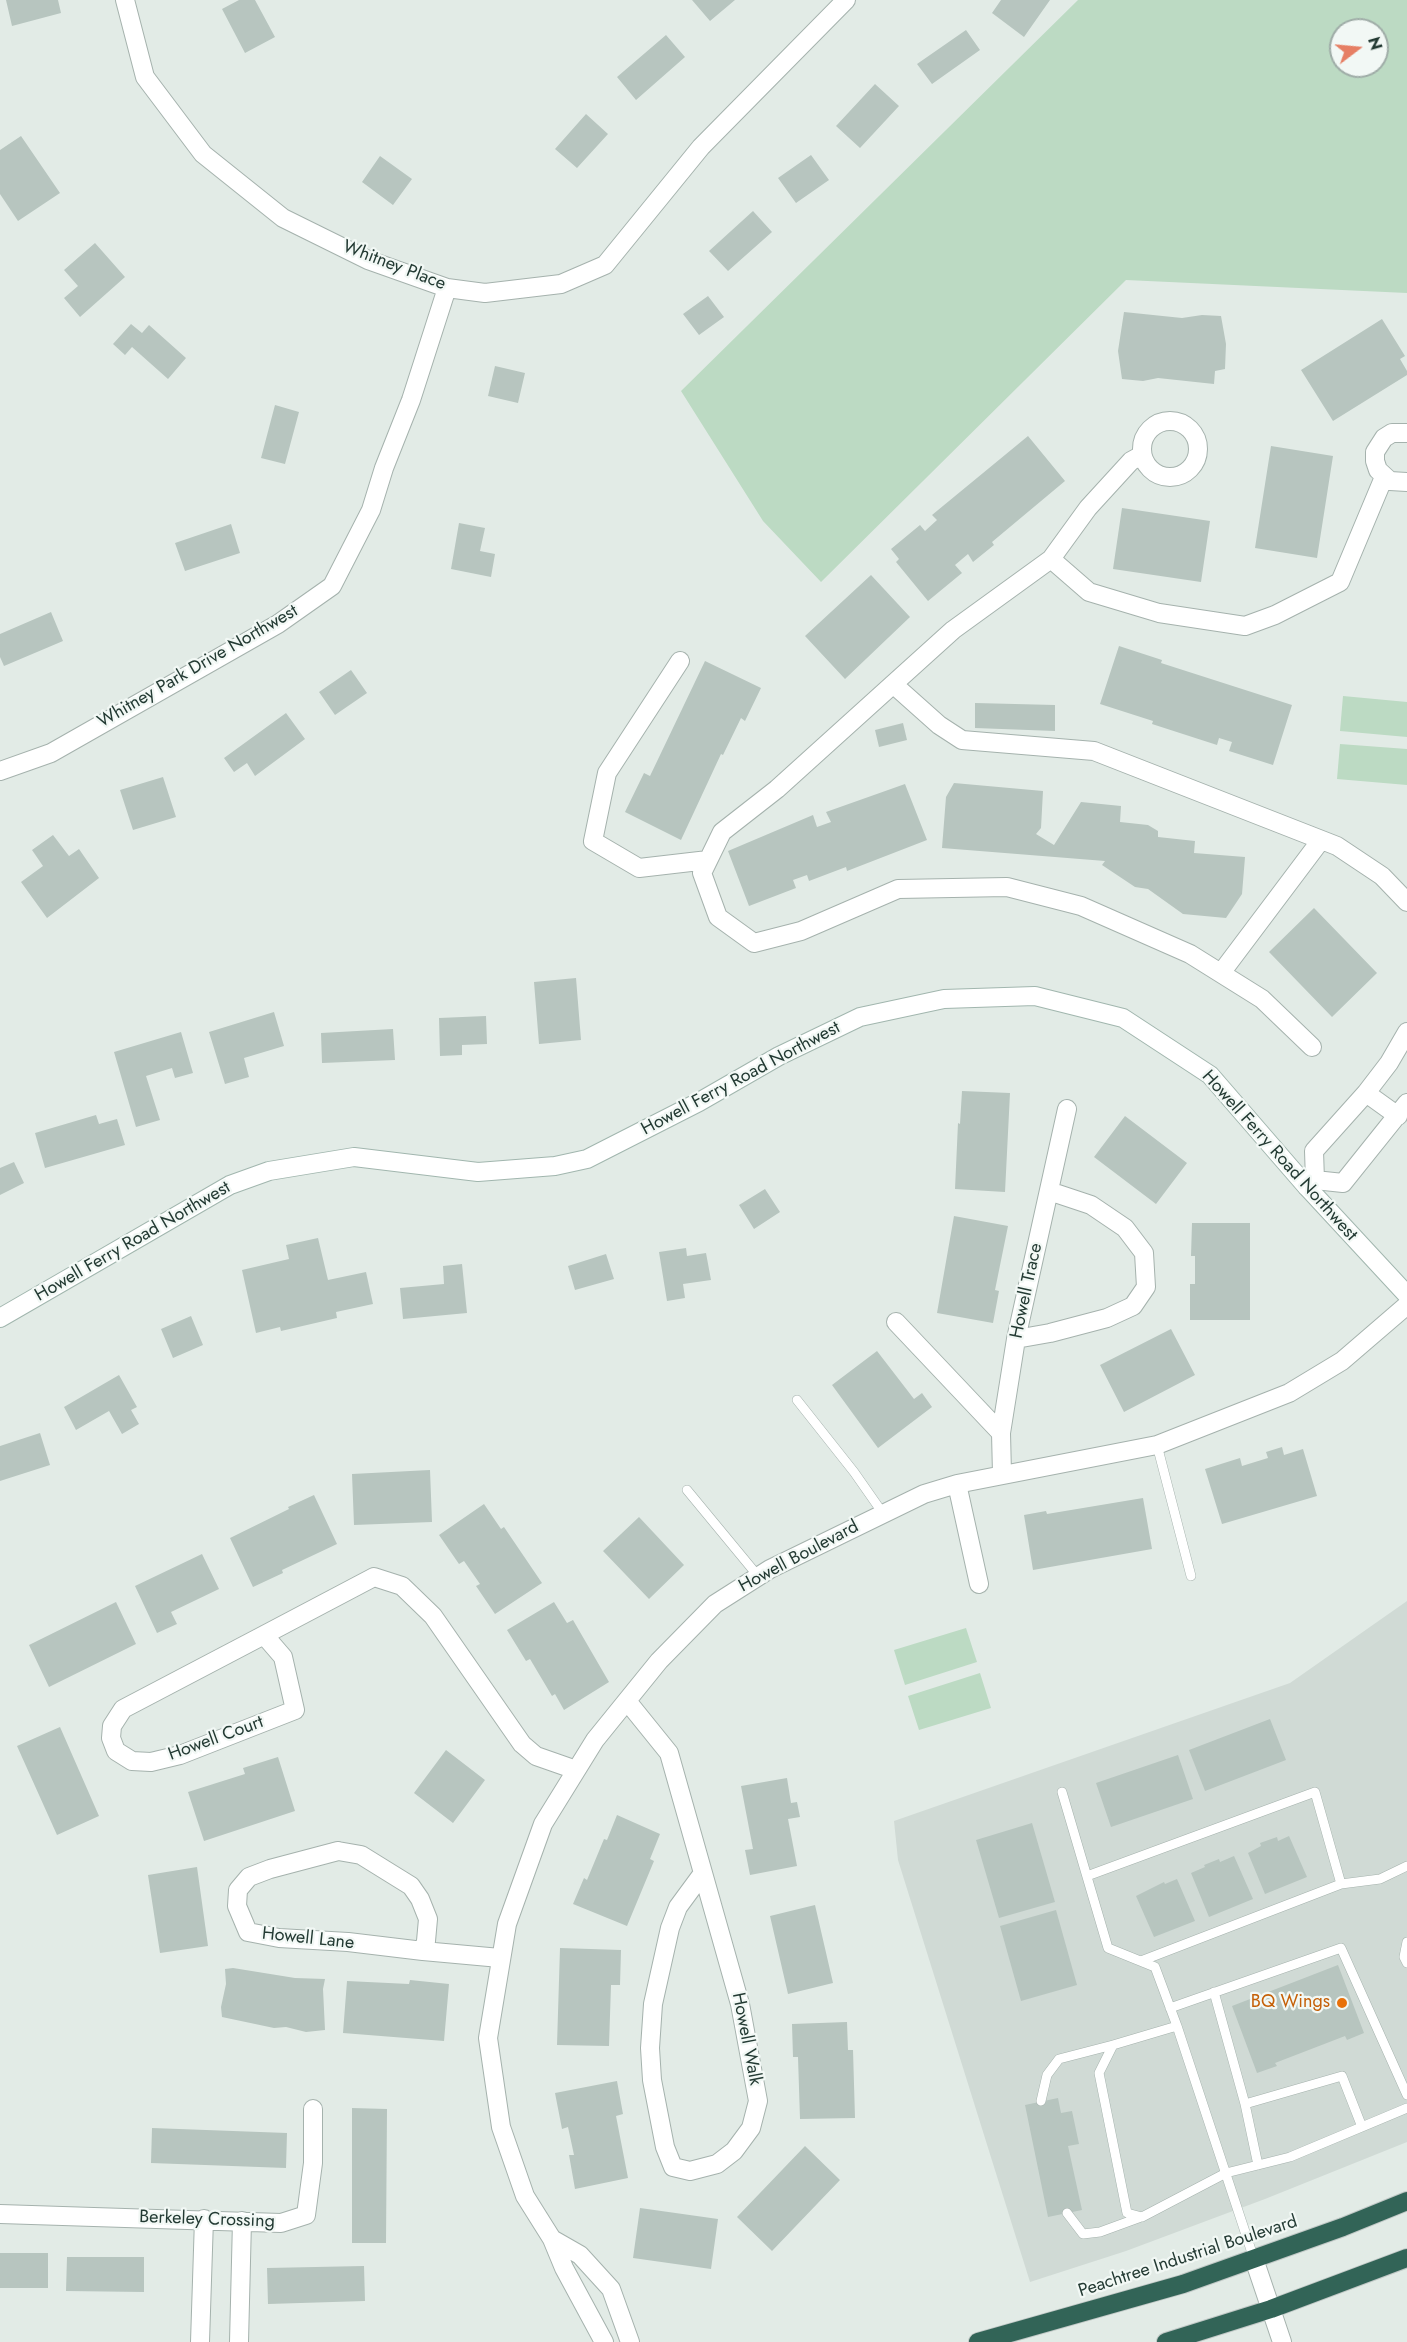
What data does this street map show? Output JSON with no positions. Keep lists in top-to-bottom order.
{
  "streets": {
    "highway": ["Peachtree Industrial Boulevard"],
    "street": [
      "Whitney Place",
      "Whitney Park Drive Northwest",
      "Howell Ferry Road Northwest",
      "Howell Trace",
      "Howell Boulevard",
      "Howell Court",
      "Howell Lane",
      "Howell Walk",
      "Berkeley Crossing"
    ]
  },
  "crossings": [
    ["Whitney Place", "Whitney Park Drive Northwest"],
    ["Howell Trace", "Howell Boulevard"],
    ["Howell Boulevard", "Howell Court"],
    ["Howell Boulevard", "Howell Lane"],
    ["Howell Boulevard", "Howell Walk"]
  ],
  "places": ["BQ Wings"],
  "north": "right"
}
